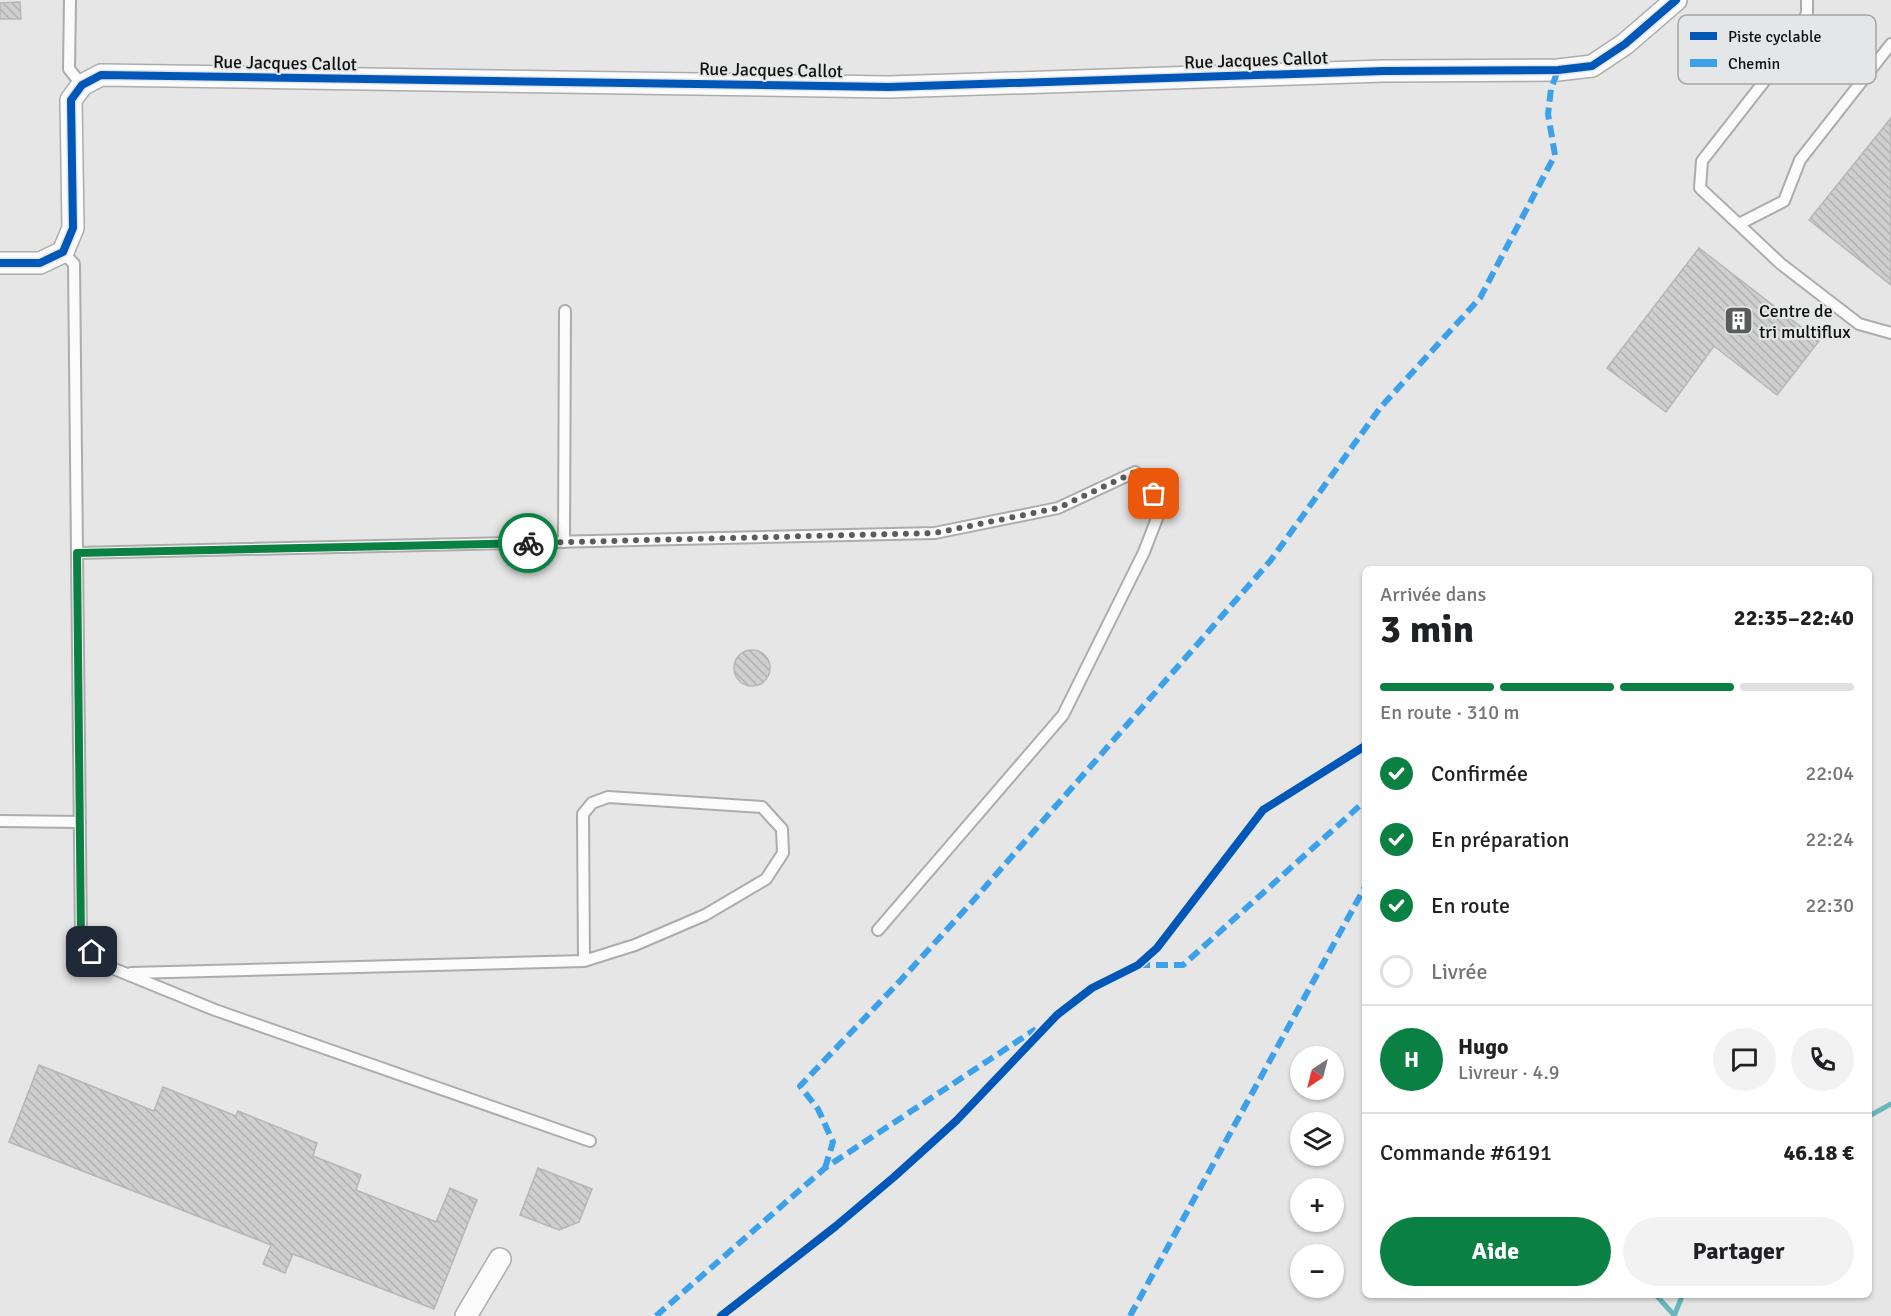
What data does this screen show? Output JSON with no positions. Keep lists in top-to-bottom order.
{
  "streets": {
    "street": ["Rue Jacques Callot"]
  },
  "places": {
    "building": ["Centre de tri multiflux"]
  },
  "legend": ["Piste cyclable", "Chemin"],
  "north": "bottom left",
  "page": {
    "heading": ["3 min", "Arrivée dans", "22:35–22:40"],
    "panel": [
      "Hugo",
      "Livreur · 4.9",
      "Commande #6191",
      "46.18 €"
    ],
    "bar": "En route · 310 m",
    "list": [
      ["Confirmée", "22:04"],
      ["En préparation", "22:24"],
      ["En route", "22:30"],
      "Livrée"
    ],
    "round": "H",
    "map_buttons": ["+", "−"],
    "buttons": ["Aide", "Partager"]
  }
}
